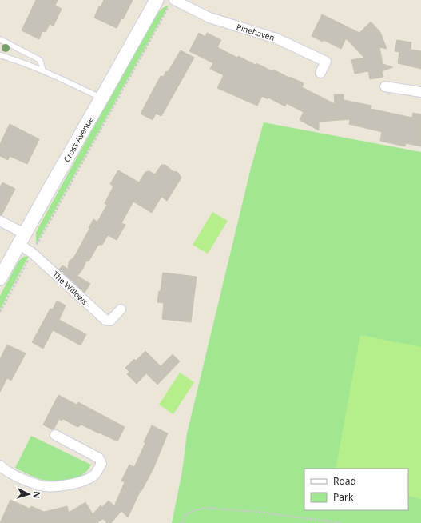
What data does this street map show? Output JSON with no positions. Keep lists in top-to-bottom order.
{
  "streets": {
    "street": ["Pinehaven", "Cross Avenue", "The Willows"]
  },
  "crossings": [
    ["Cross Avenue", "The Willows"]
  ],
  "legend": ["Road", "Park"],
  "north": "right"
}
